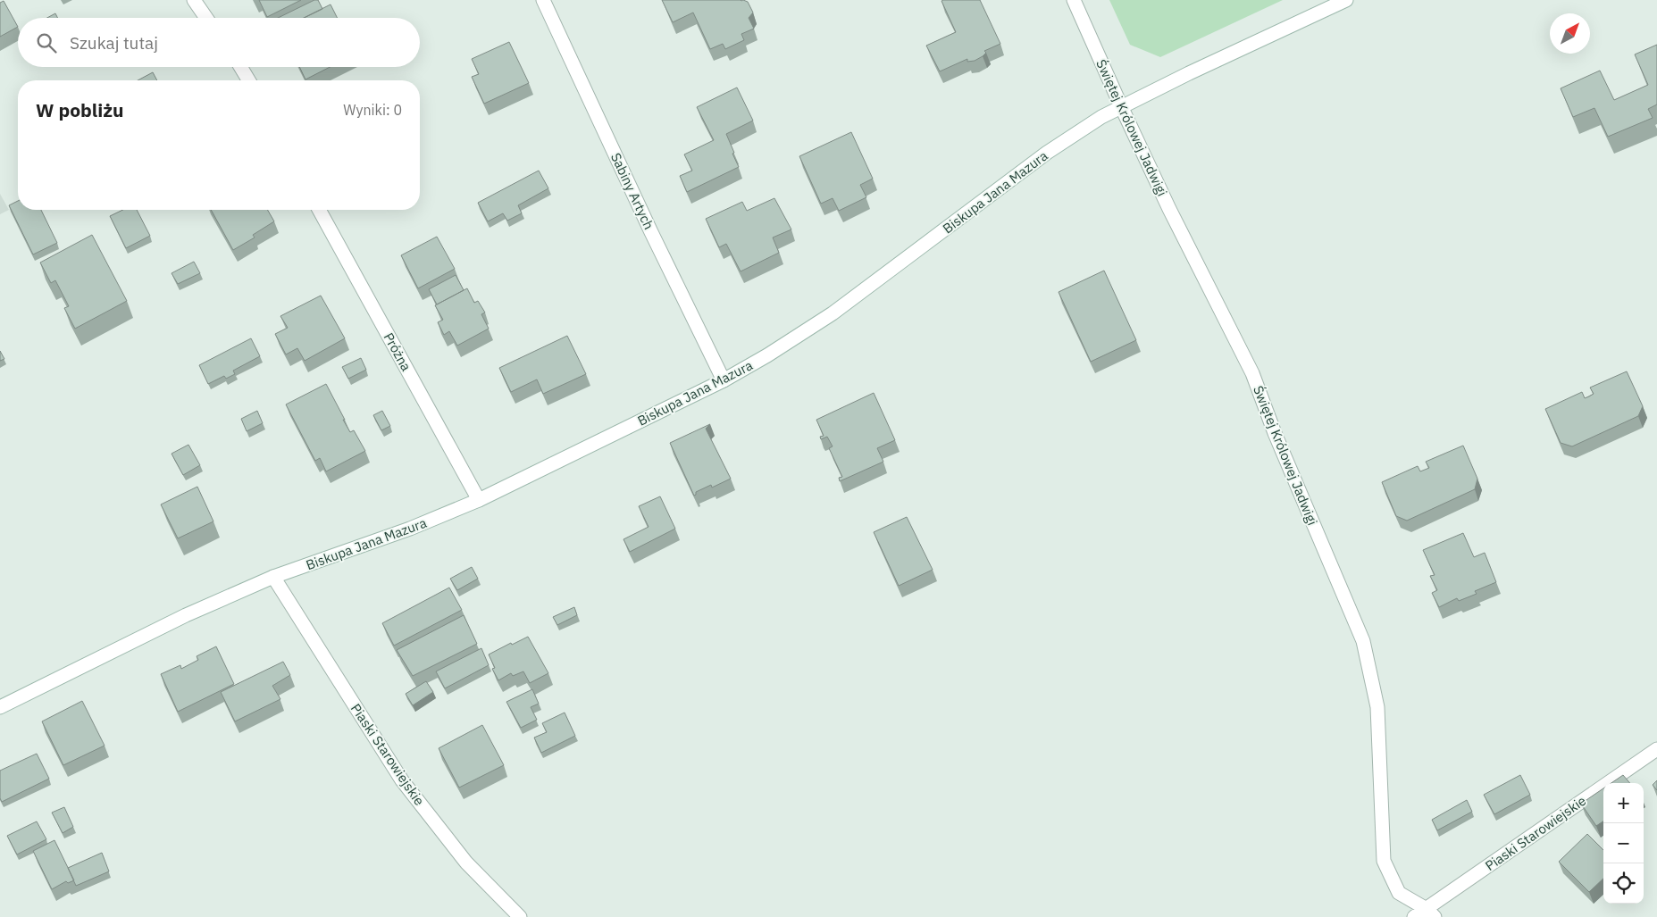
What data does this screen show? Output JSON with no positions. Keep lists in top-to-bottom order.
{
  "streets": {
    "street": [
      "Świętej Królowej Jadwigi",
      "Sabiny Artych",
      "Biskupa Jana Mazura",
      "Próżna",
      "Piaski Starowiejskie"
    ]
  },
  "crossings": [
    ["Świętej Królowej Jadwigi", "Biskupa Jana Mazura"],
    ["Świętej Królowej Jadwigi", "Piaski Starowiejskie"],
    ["Sabiny Artych", "Biskupa Jana Mazura"],
    ["Biskupa Jana Mazura", "Próżna"],
    ["Biskupa Jana Mazura", "Piaski Starowiejskie"]
  ],
  "north": "top right",
  "page": {
    "search": "Szukaj tutaj",
    "heading": ["W pobliżu", "Wyniki: 0"],
    "map_buttons": ["+", "−"]
  }
}
